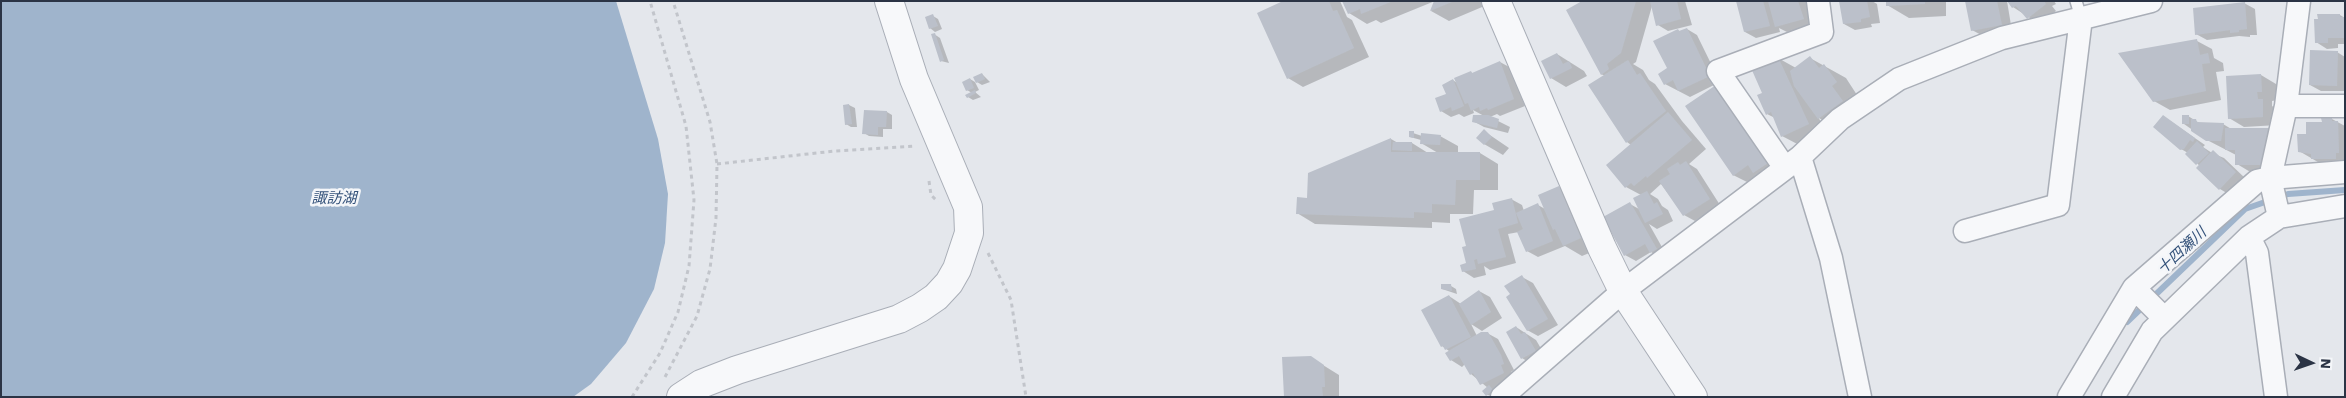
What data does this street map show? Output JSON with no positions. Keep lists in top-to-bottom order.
{
  "water": ["諏訪湖", "十四瀬川"],
  "north": "right"
}
